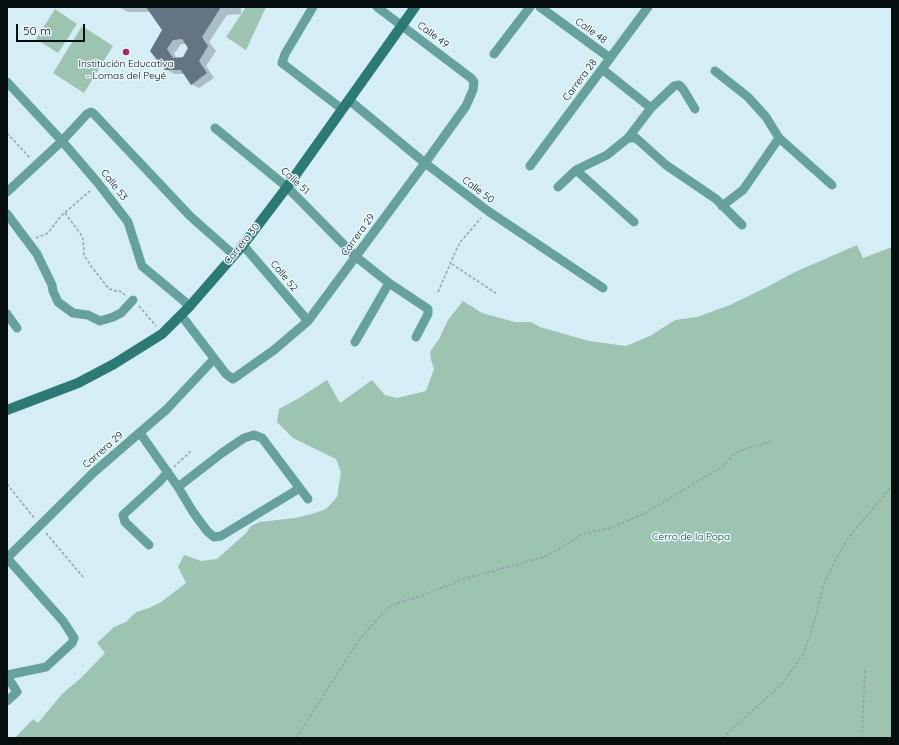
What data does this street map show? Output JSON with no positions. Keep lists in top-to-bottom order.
{
  "streets": {
    "street": [
      "Calle 48",
      "Calle 49",
      "Carrera 28",
      "Calle 51",
      "Calle 53",
      "Calle 50",
      "Carrera 29",
      "Carrera 30",
      "Calle 52"
    ]
  },
  "crossings": [
    ["Calle 48", "Carrera 28"],
    ["Calle 49", "Carrera 29"],
    ["Calle 49", "Carrera 30"],
    ["Calle 51", "Carrera 29"],
    ["Calle 51", "Carrera 30"],
    ["Calle 53", "Carrera 30"],
    ["Calle 50", "Carrera 29"],
    ["Calle 50", "Carrera 30"],
    ["Carrera 29", "Calle 52"],
    ["Carrera 30", "Calle 52"]
  ],
  "parks": ["Cerro de la Popa"],
  "places": ["Institución Educativa - Lomas del Peyé"],
  "scale_bar": "50 m"
}
